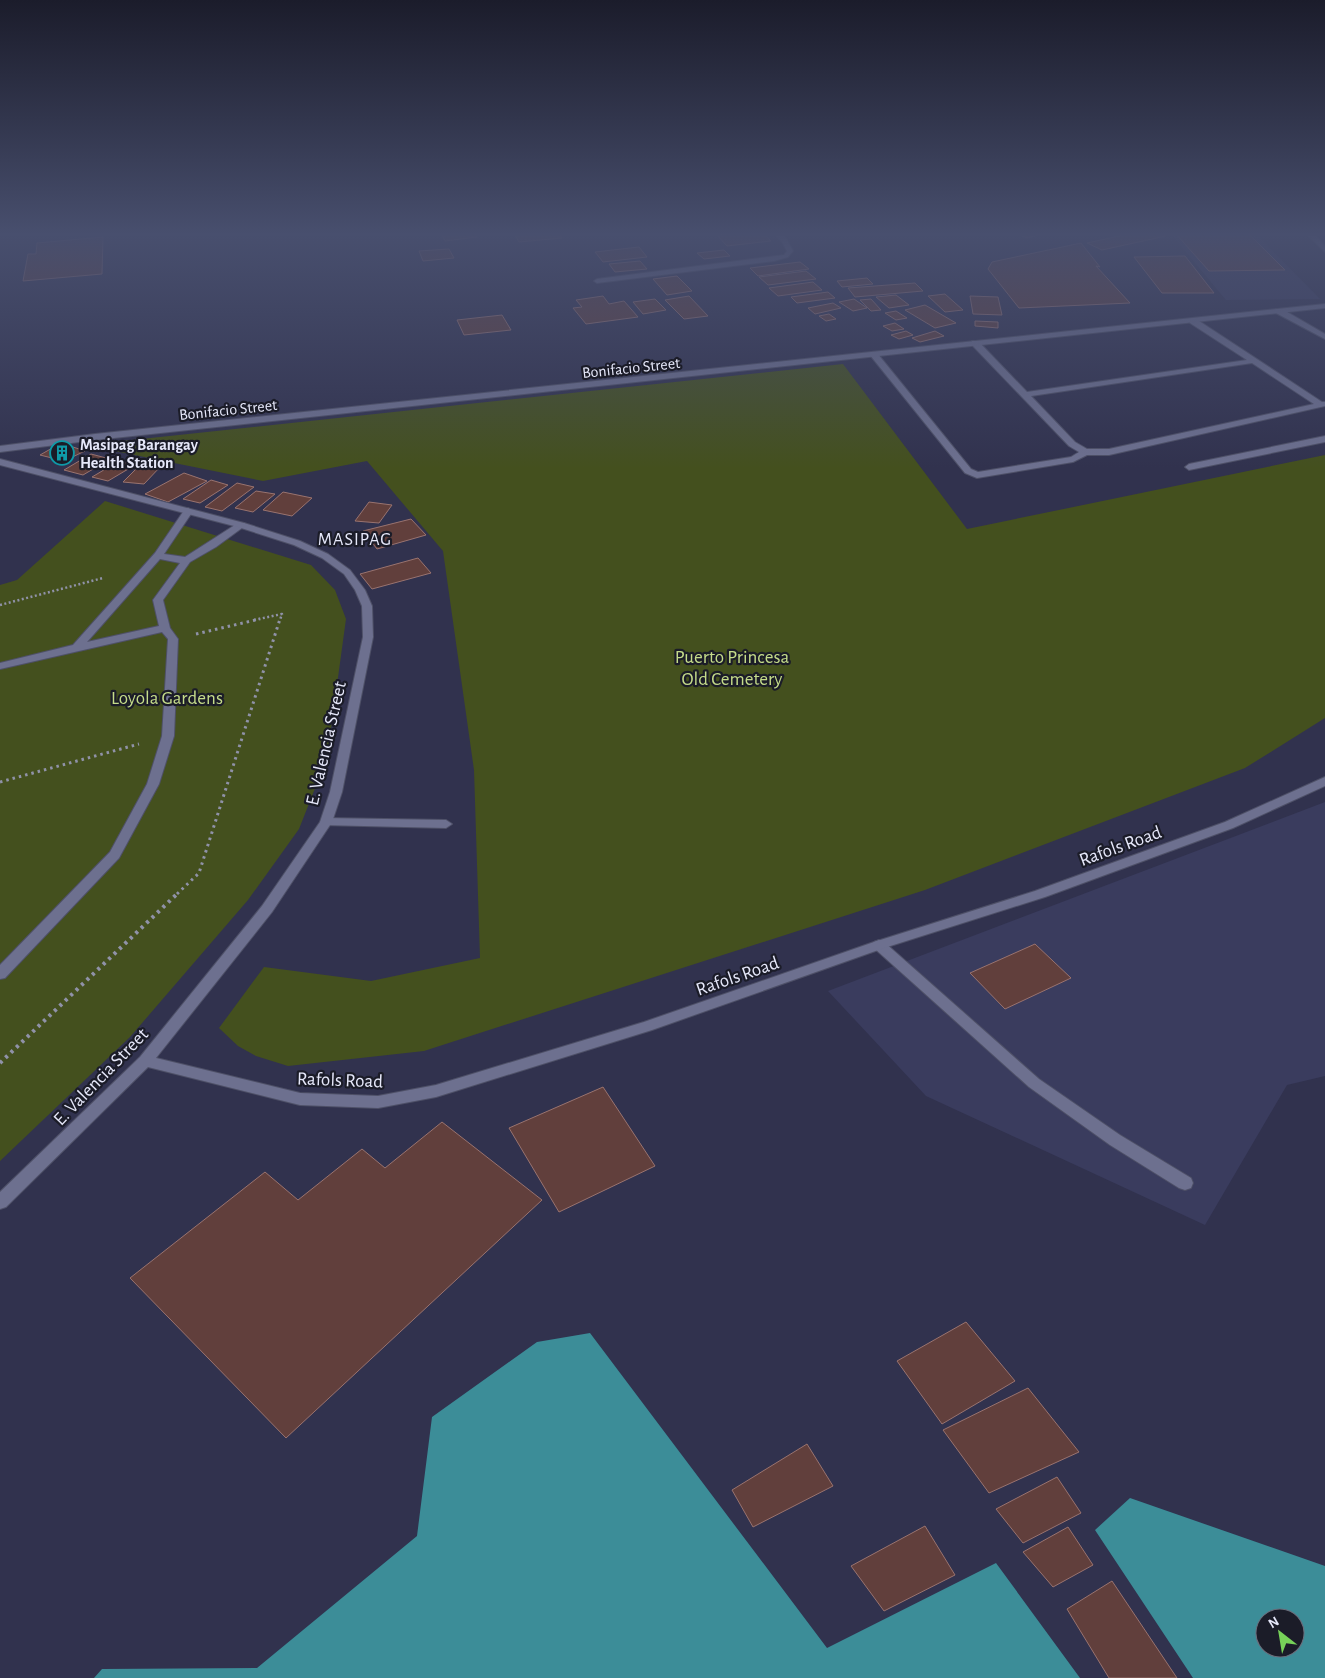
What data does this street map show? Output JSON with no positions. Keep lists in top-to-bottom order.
{
  "streets": {
    "street": ["Bonifacio Street", "E. Valencia Street", "Rafols Road"]
  },
  "crossings": [
    ["E. Valencia Street", "Rafols Road"]
  ],
  "districts": ["MASIPAG"],
  "parks": ["Puerto Princesa Old Cemetery", "Loyola Gardens"],
  "places": {
    "building": ["Masipag Barangay Health Station"]
  },
  "north": "top left"
}
